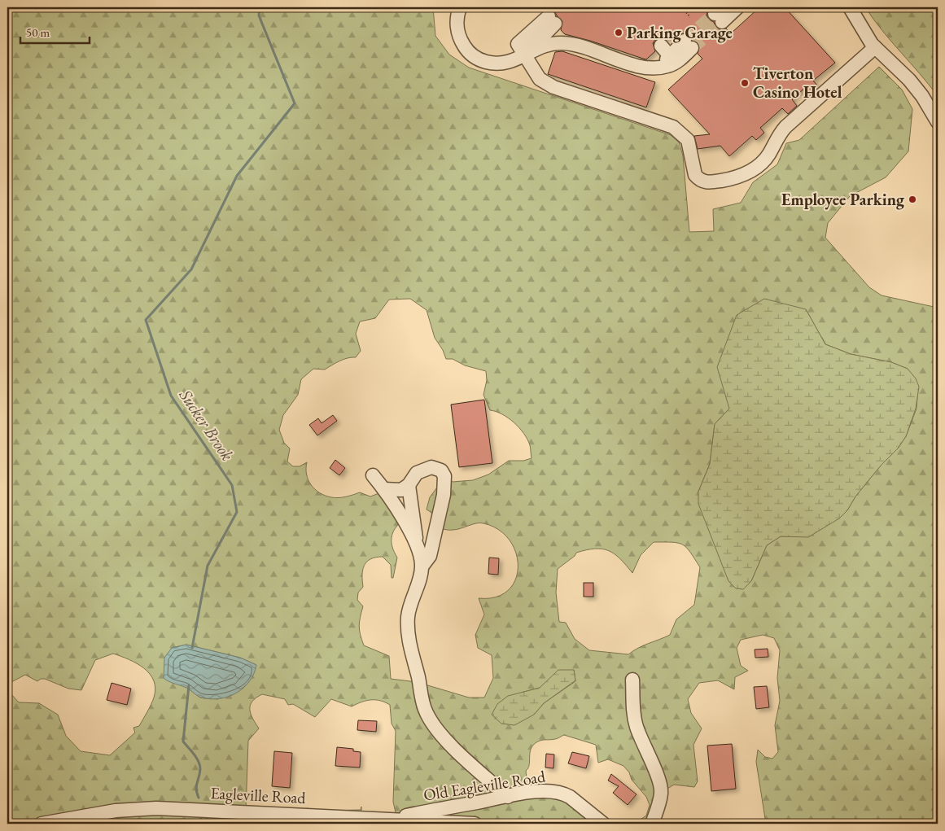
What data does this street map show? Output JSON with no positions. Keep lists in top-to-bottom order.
{
  "streets": {
    "street": ["Old Eagleville Road", "Eagleville Road"]
  },
  "crossings": [
    ["Old Eagleville Road", "Eagleville Road"]
  ],
  "water": ["Sucker Brook"],
  "places": ["Parking Garage", "Tiverton Casino Hotel", "Employee Parking"],
  "scale_bar": "50 m"
}
